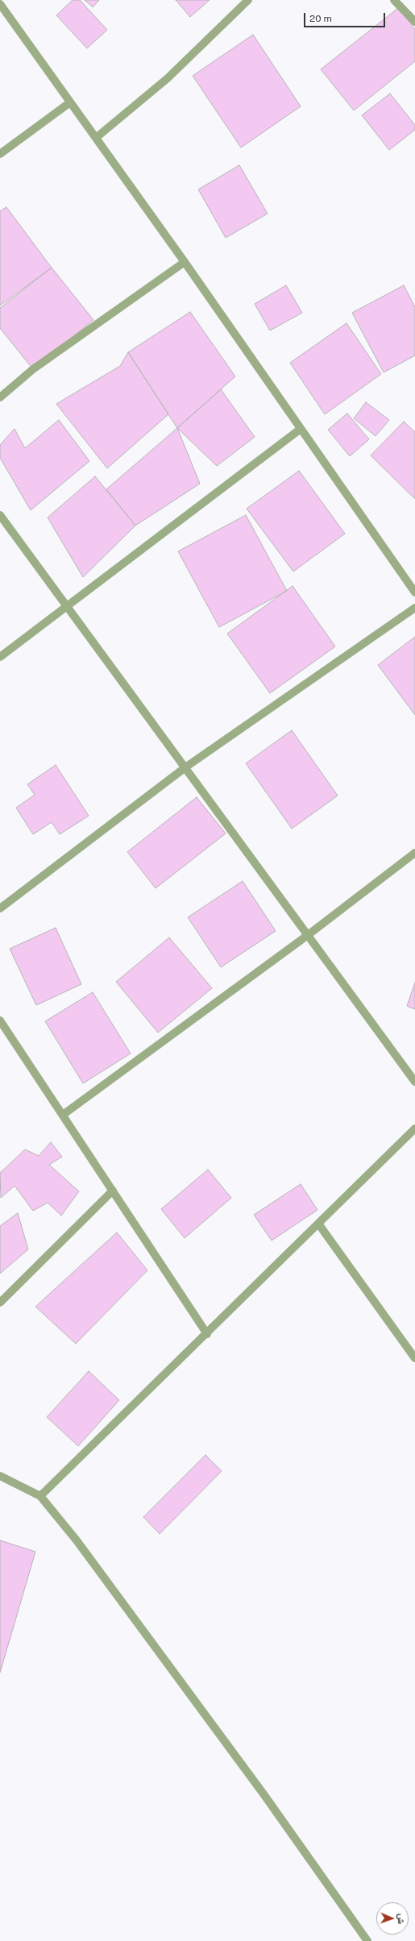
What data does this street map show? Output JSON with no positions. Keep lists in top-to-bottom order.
{
  "scale_bar": "20 m",
  "north": "right"
}
